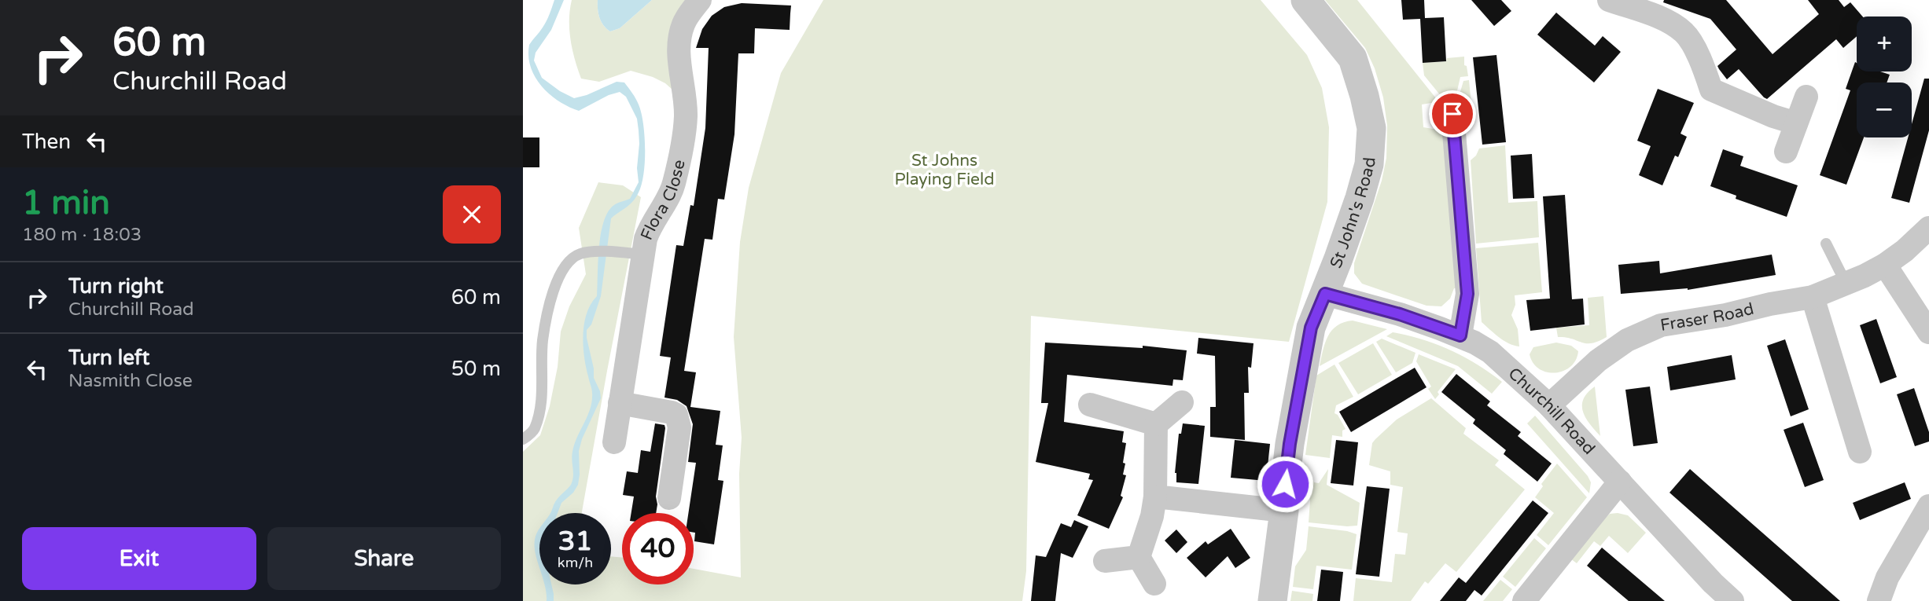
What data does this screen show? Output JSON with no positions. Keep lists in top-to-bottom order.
{
  "streets": {
    "street": [
      "Flora Close",
      "St John's Road",
      "Fraser Road",
      "Churchill Road"
    ]
  },
  "crossings": [
    ["St John's Road", "Churchill Road"],
    ["Fraser Road", "Churchill Road"]
  ],
  "parks": ["St Johns Playing Field"],
  "page": {
    "turn": ["60 m", "Churchill Road"],
    "map_buttons": ["+", "−"],
    "then": "Then",
    "heading": ["1 min", "180 m · 18:03"],
    "list": [
      {
        "name": "Turn right",
        "note": "Churchill Road",
        "value": "60 m"
      },
      {
        "name": "Turn left",
        "note": "Nasmith Close",
        "value": "50 m"
      }
    ],
    "speed": "31 km/h",
    "limit": "40",
    "buttons": ["Exit", "Share"]
  }
}
